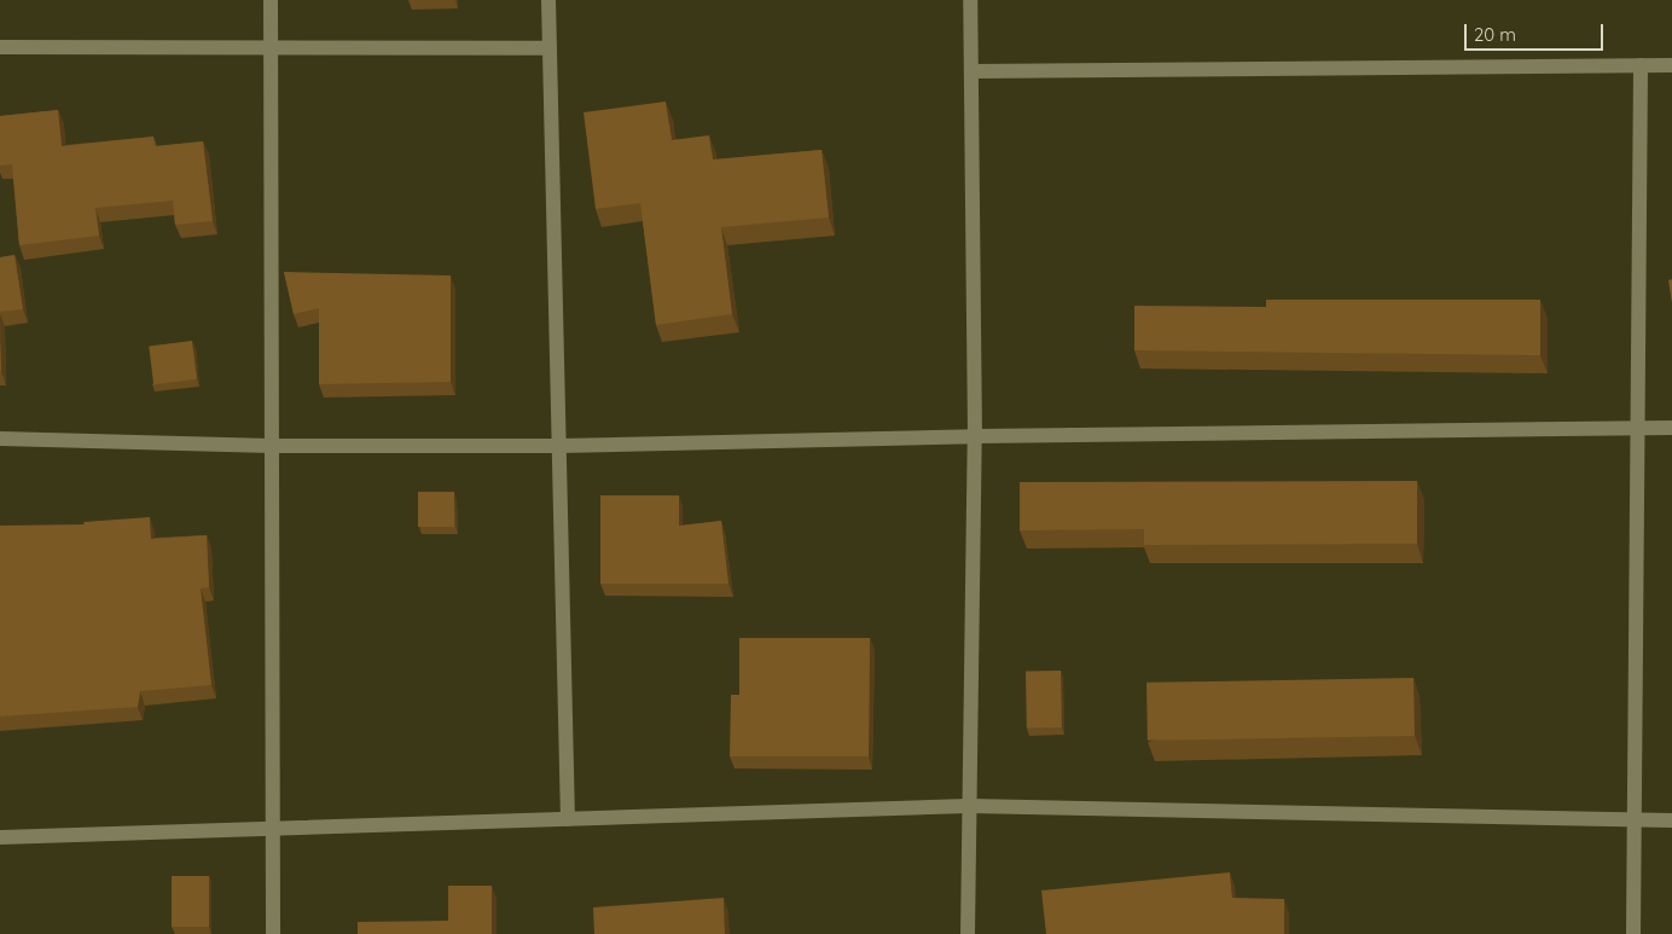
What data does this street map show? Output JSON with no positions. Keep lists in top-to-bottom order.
{
  "scale_bar": "20 m"
}
